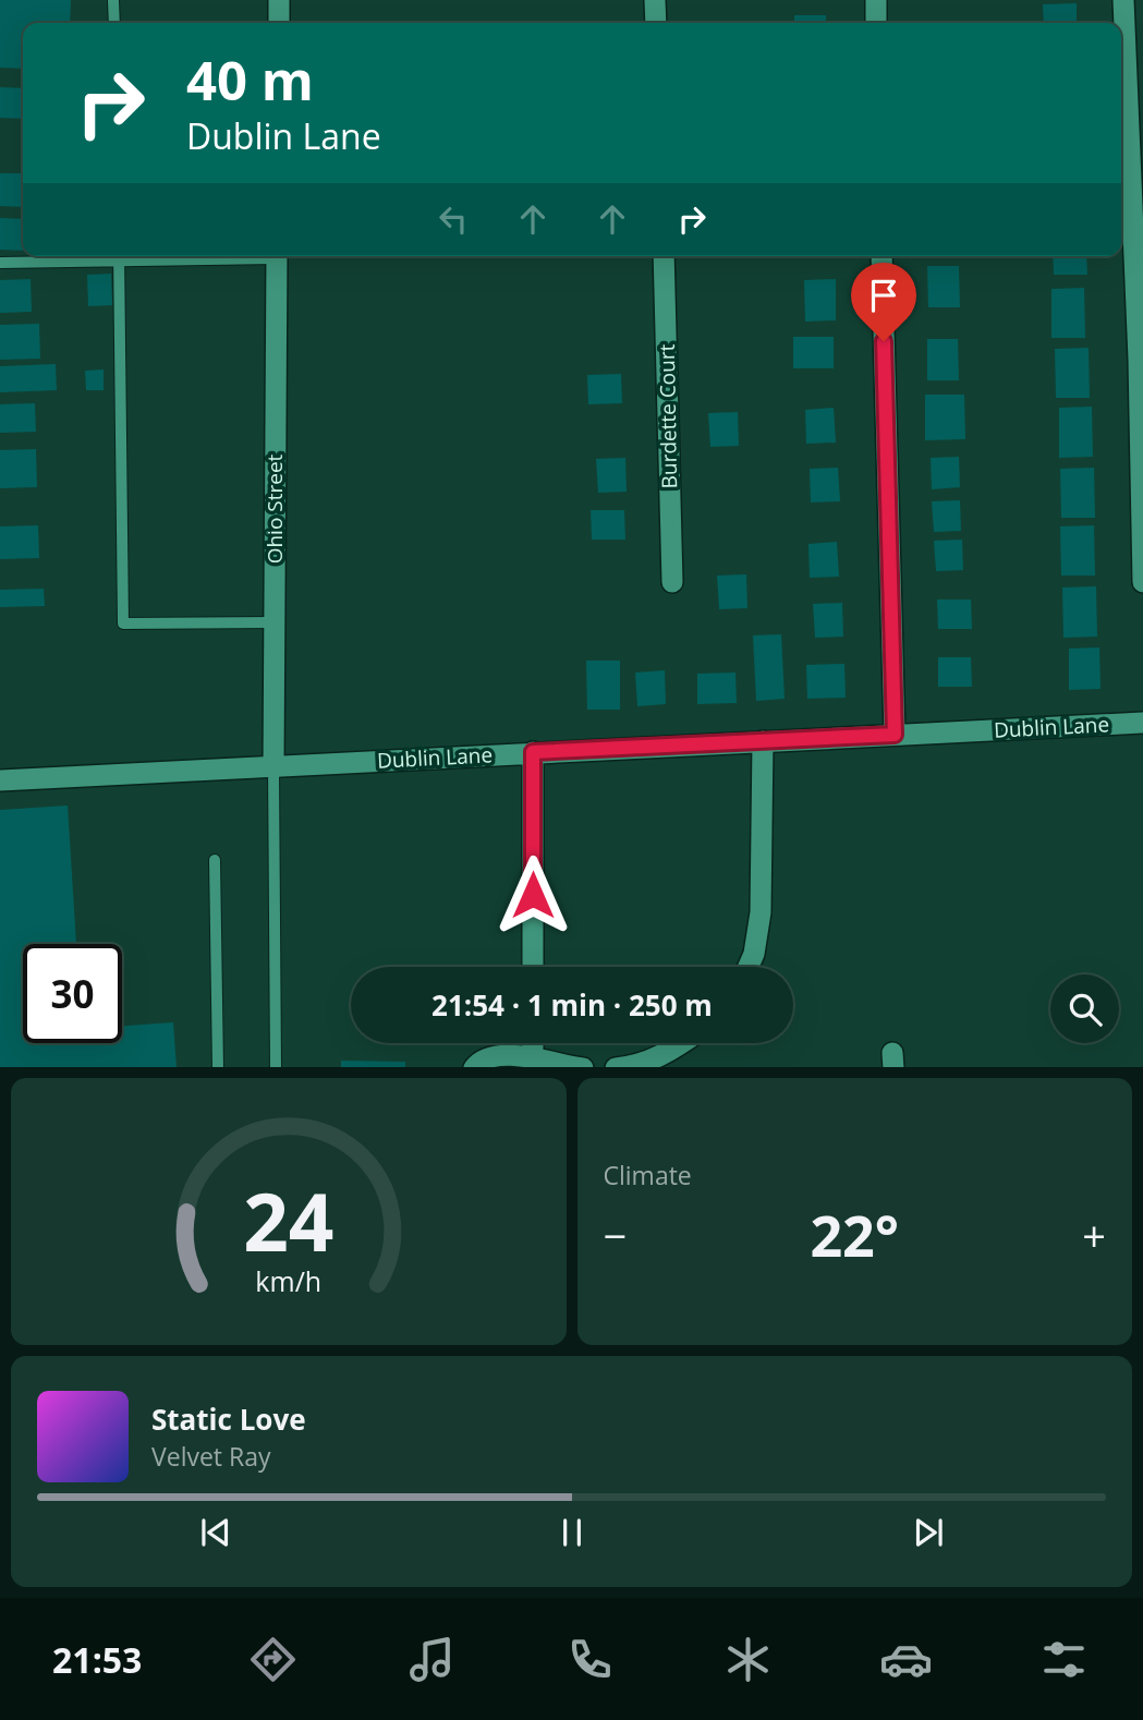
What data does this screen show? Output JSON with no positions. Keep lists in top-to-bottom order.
{
  "streets": {
    "street": ["Burdette Court", "Ohio Street", "Dublin Lane"]
  },
  "crossings": [
    ["Ohio Street", "Dublin Lane"]
  ],
  "page": {
    "turn": ["40 m", "Dublin Lane"],
    "limit": "30",
    "trip": "21:54 · 1 min · 250 m",
    "tile": "Climate",
    "heat": ["−", "22°", "+"],
    "song": ["Static Love", "Velvet Ray"],
    "tabs": "21:53",
    "gauge": ["24", "km/h"]
  }
}
